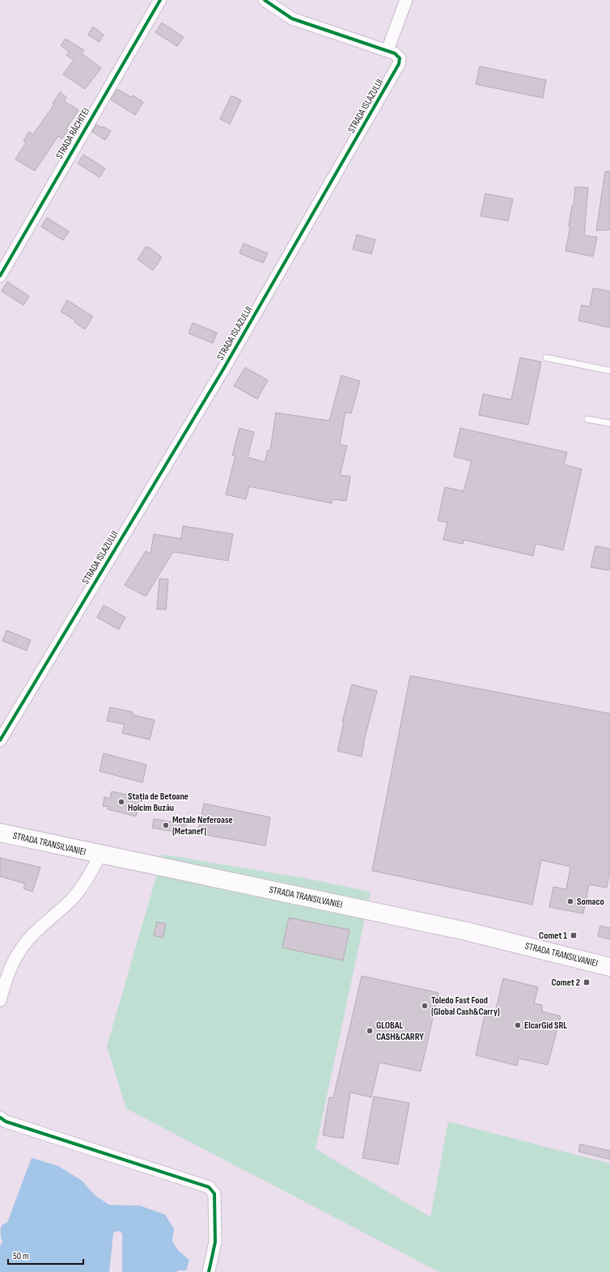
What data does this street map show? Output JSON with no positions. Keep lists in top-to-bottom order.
{
  "streets": {
    "main road": ["STRADA TRANSILVANIEI"],
    "street": ["STRADA ISLAZULUI", "STRADA RĂCHITEI"]
  },
  "places": {
    "other": [
      "Stația de Betoane Holcim Buzău",
      "Metale Neferoase (Metanef)",
      "Somaco",
      "Toledo Fast Food (Global Cash&Carry)",
      "ElcarGid SRL",
      "GLOBAL CASH&CARRY"
    ],
    "transit": ["Comet 1", "Comet 2"]
  },
  "scale_bar": "50 m"
}
